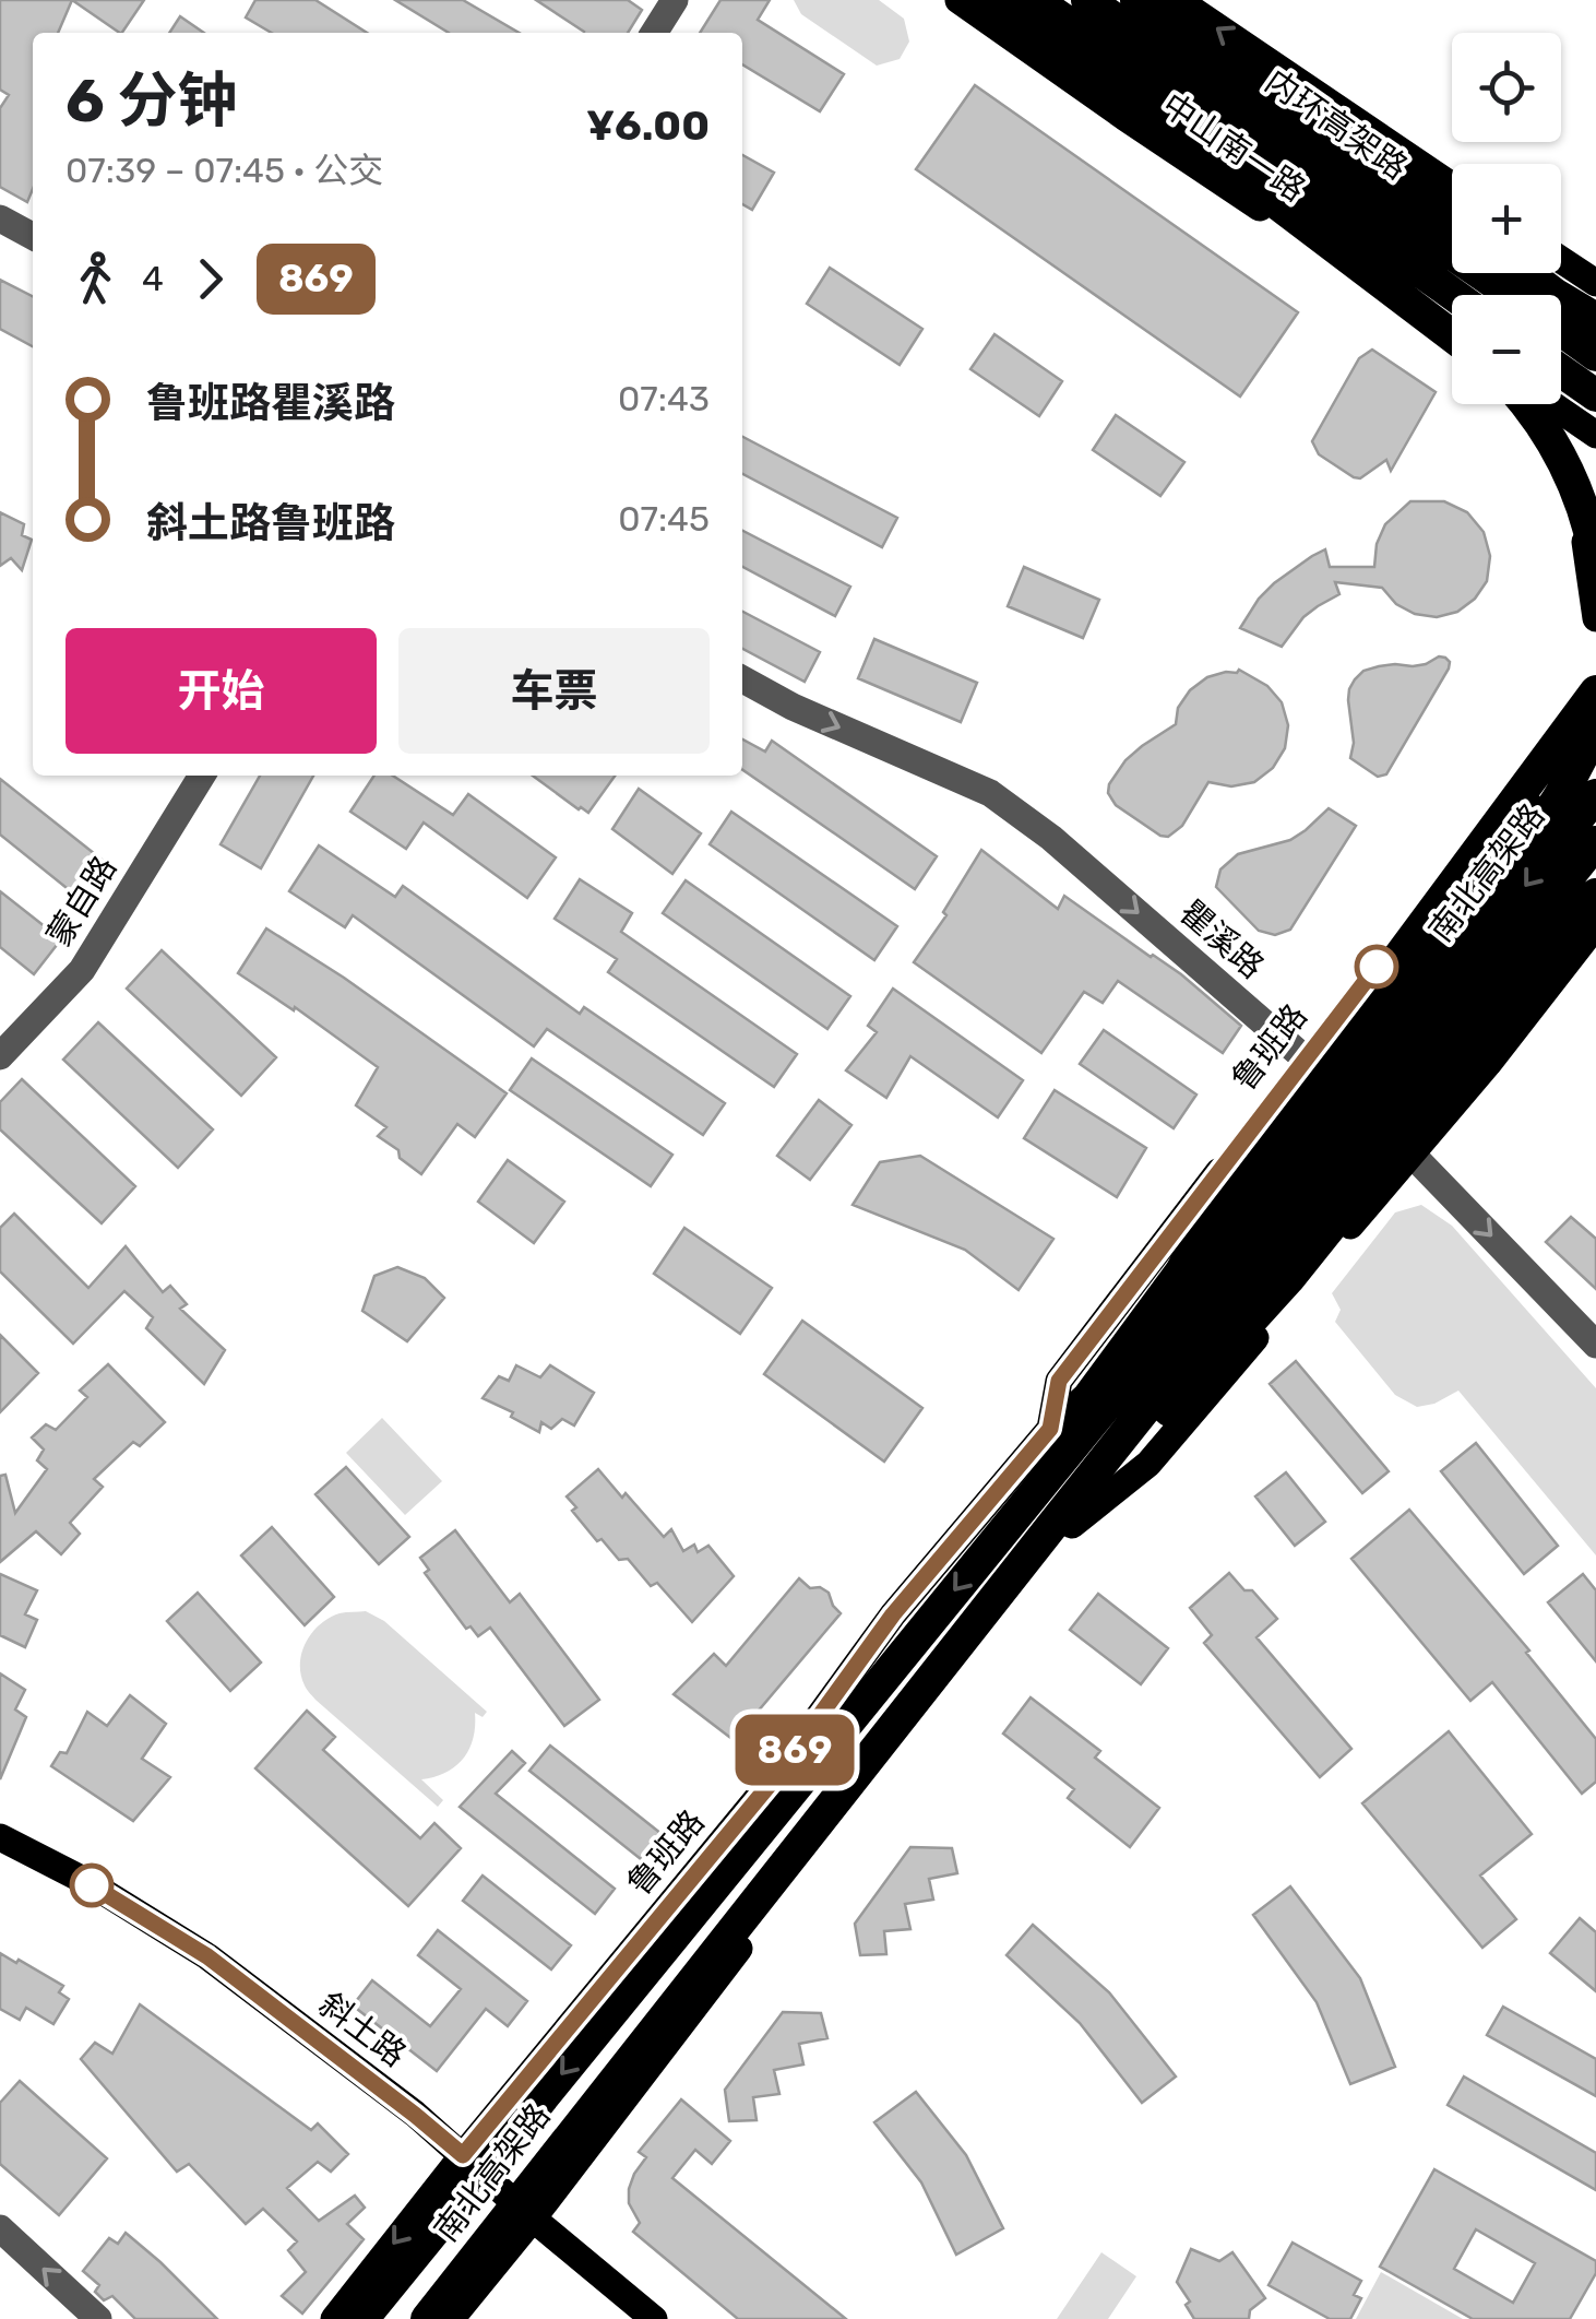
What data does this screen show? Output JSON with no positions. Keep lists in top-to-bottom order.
{
  "streets": {
    "highway": ["内环高架路", "南北高架路"],
    "main road": ["中山南一路", "鲁班路", "斜土路"],
    "street": ["蒙自路", "瞿溪路"]
  },
  "crossings": [
    ["瞿溪路", "鲁班路"],
    ["鲁班路", "斜土路"]
  ],
  "one_way": ["瞿溪路"],
  "lines": ["bus line 869"],
  "page": {
    "on_map": "869",
    "map_buttons": ["+", "−"],
    "heading": ["6 分钟", "07:39 – 07:45 · 公交", "¥6.00"],
    "legs": ["4", "869"],
    "list": [
      {
        "name": "鲁班路瞿溪路",
        "value": "07:43"
      },
      {
        "name": "斜土路鲁班路",
        "value": "07:45"
      }
    ],
    "buttons": ["开始", "车票"]
  }
}
